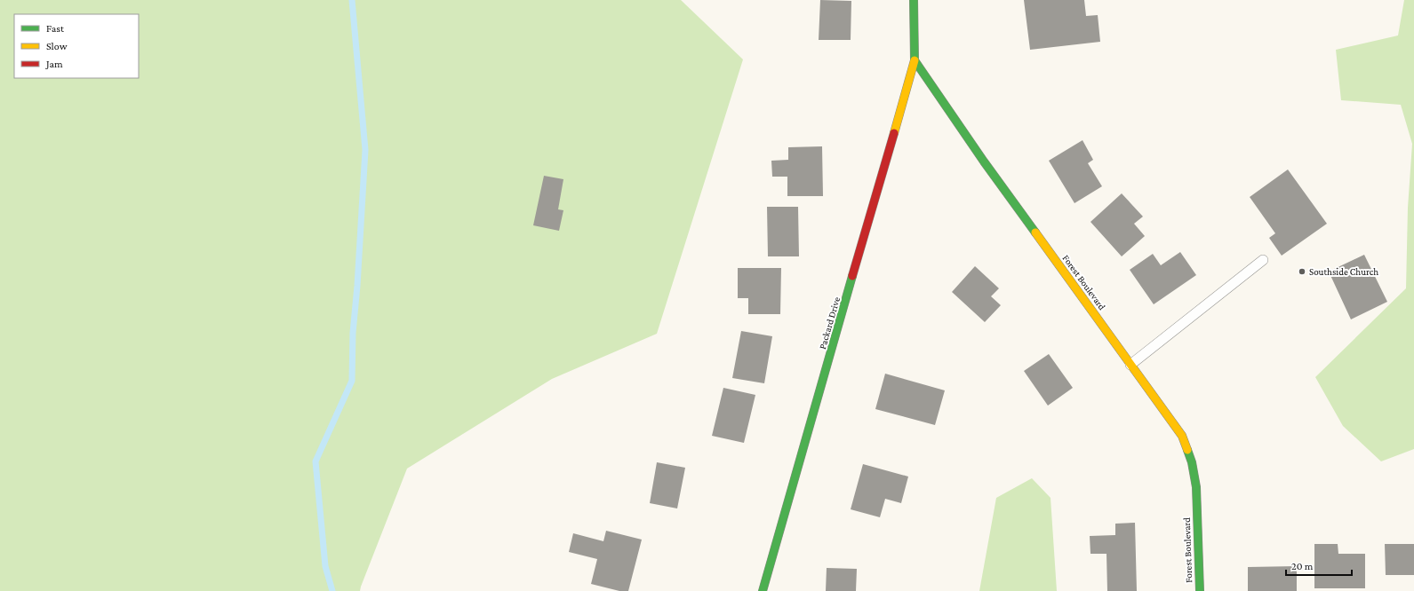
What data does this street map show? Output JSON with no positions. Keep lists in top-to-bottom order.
{
  "streets": {
    "street": ["Forest Boulevard", "Packard Drive"]
  },
  "crossings": [
    ["Forest Boulevard", "Packard Drive"]
  ],
  "places": ["Southside Church"],
  "legend": ["Fast", "Slow", "Jam"],
  "scale_bar": "20 m"
}
